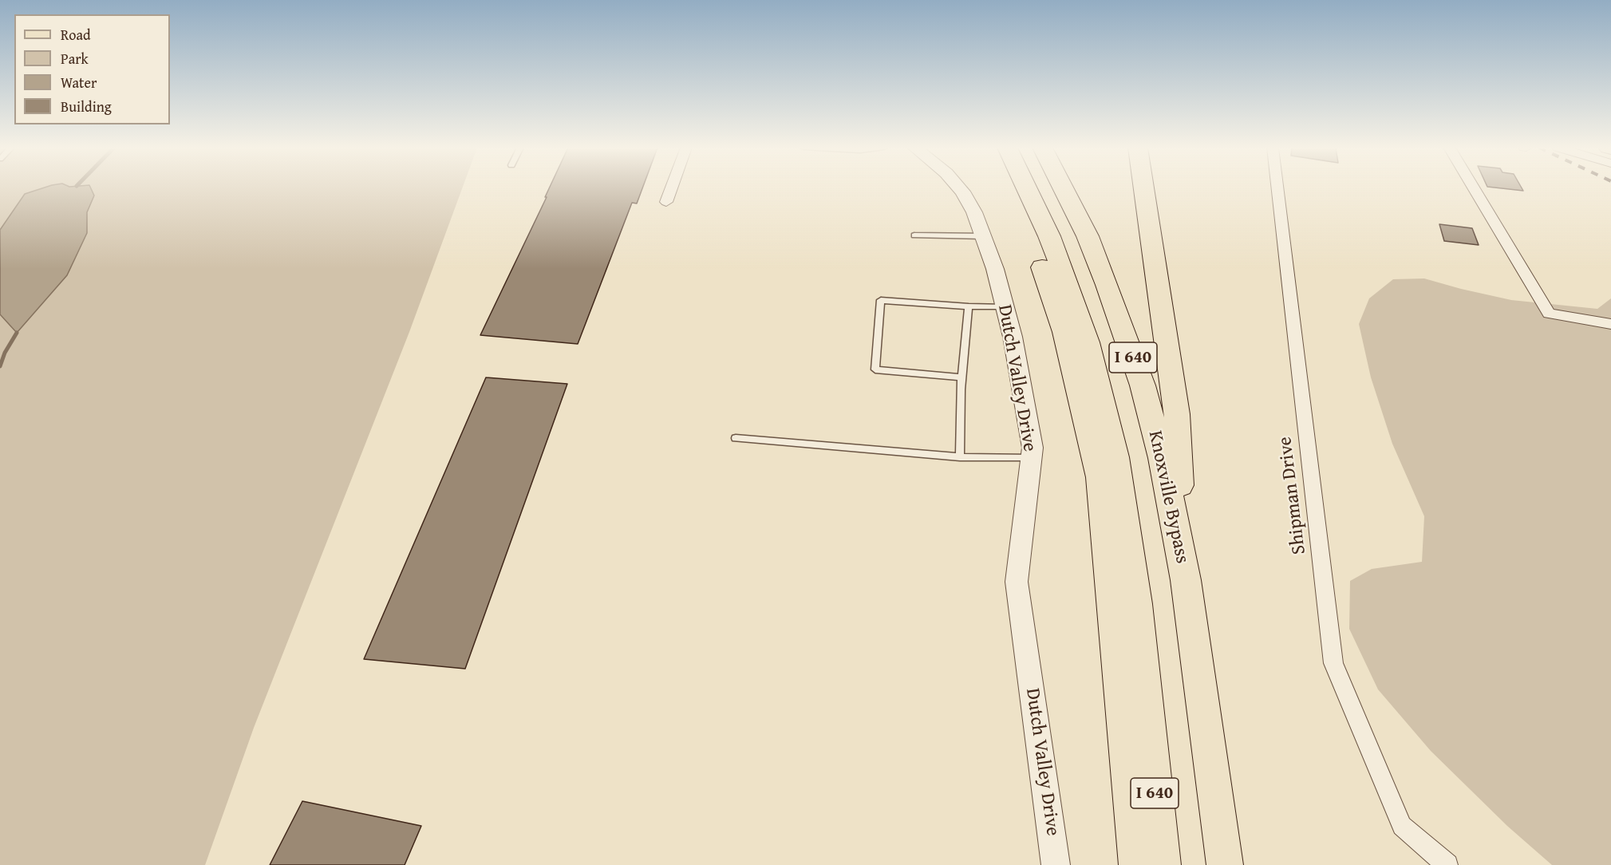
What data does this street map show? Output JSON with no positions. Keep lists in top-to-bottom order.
{
  "streets": {
    "highway": ["I 640", "Knoxville Bypass"],
    "street": ["Dutch Valley Drive", "Shipman Drive"]
  },
  "legend": [
    "Road",
    "Park",
    "Water",
    "Building"
  ]
}
